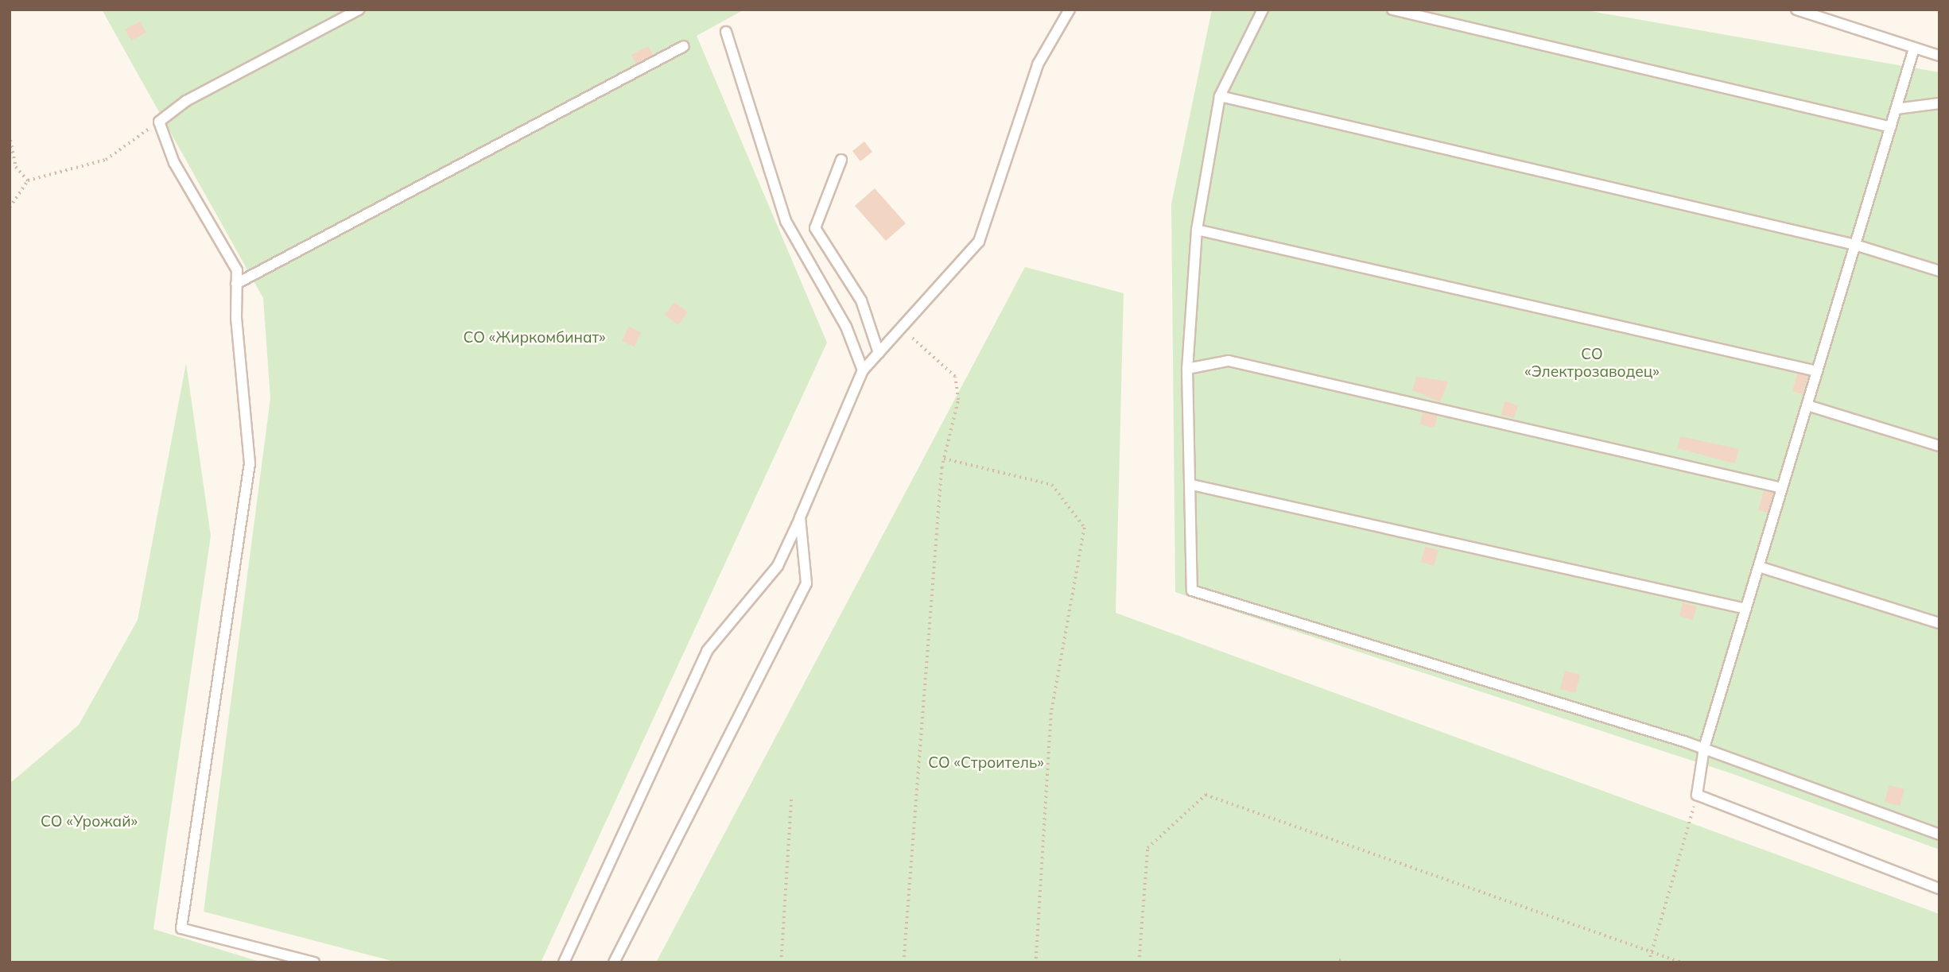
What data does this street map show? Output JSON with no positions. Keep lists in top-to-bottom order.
{
  "parks": [
    "СО «Жиркомбинат»",
    "СО «Электрозаводец»",
    "СО «Строитель»",
    "СО «Урожай»"
  ]
}
